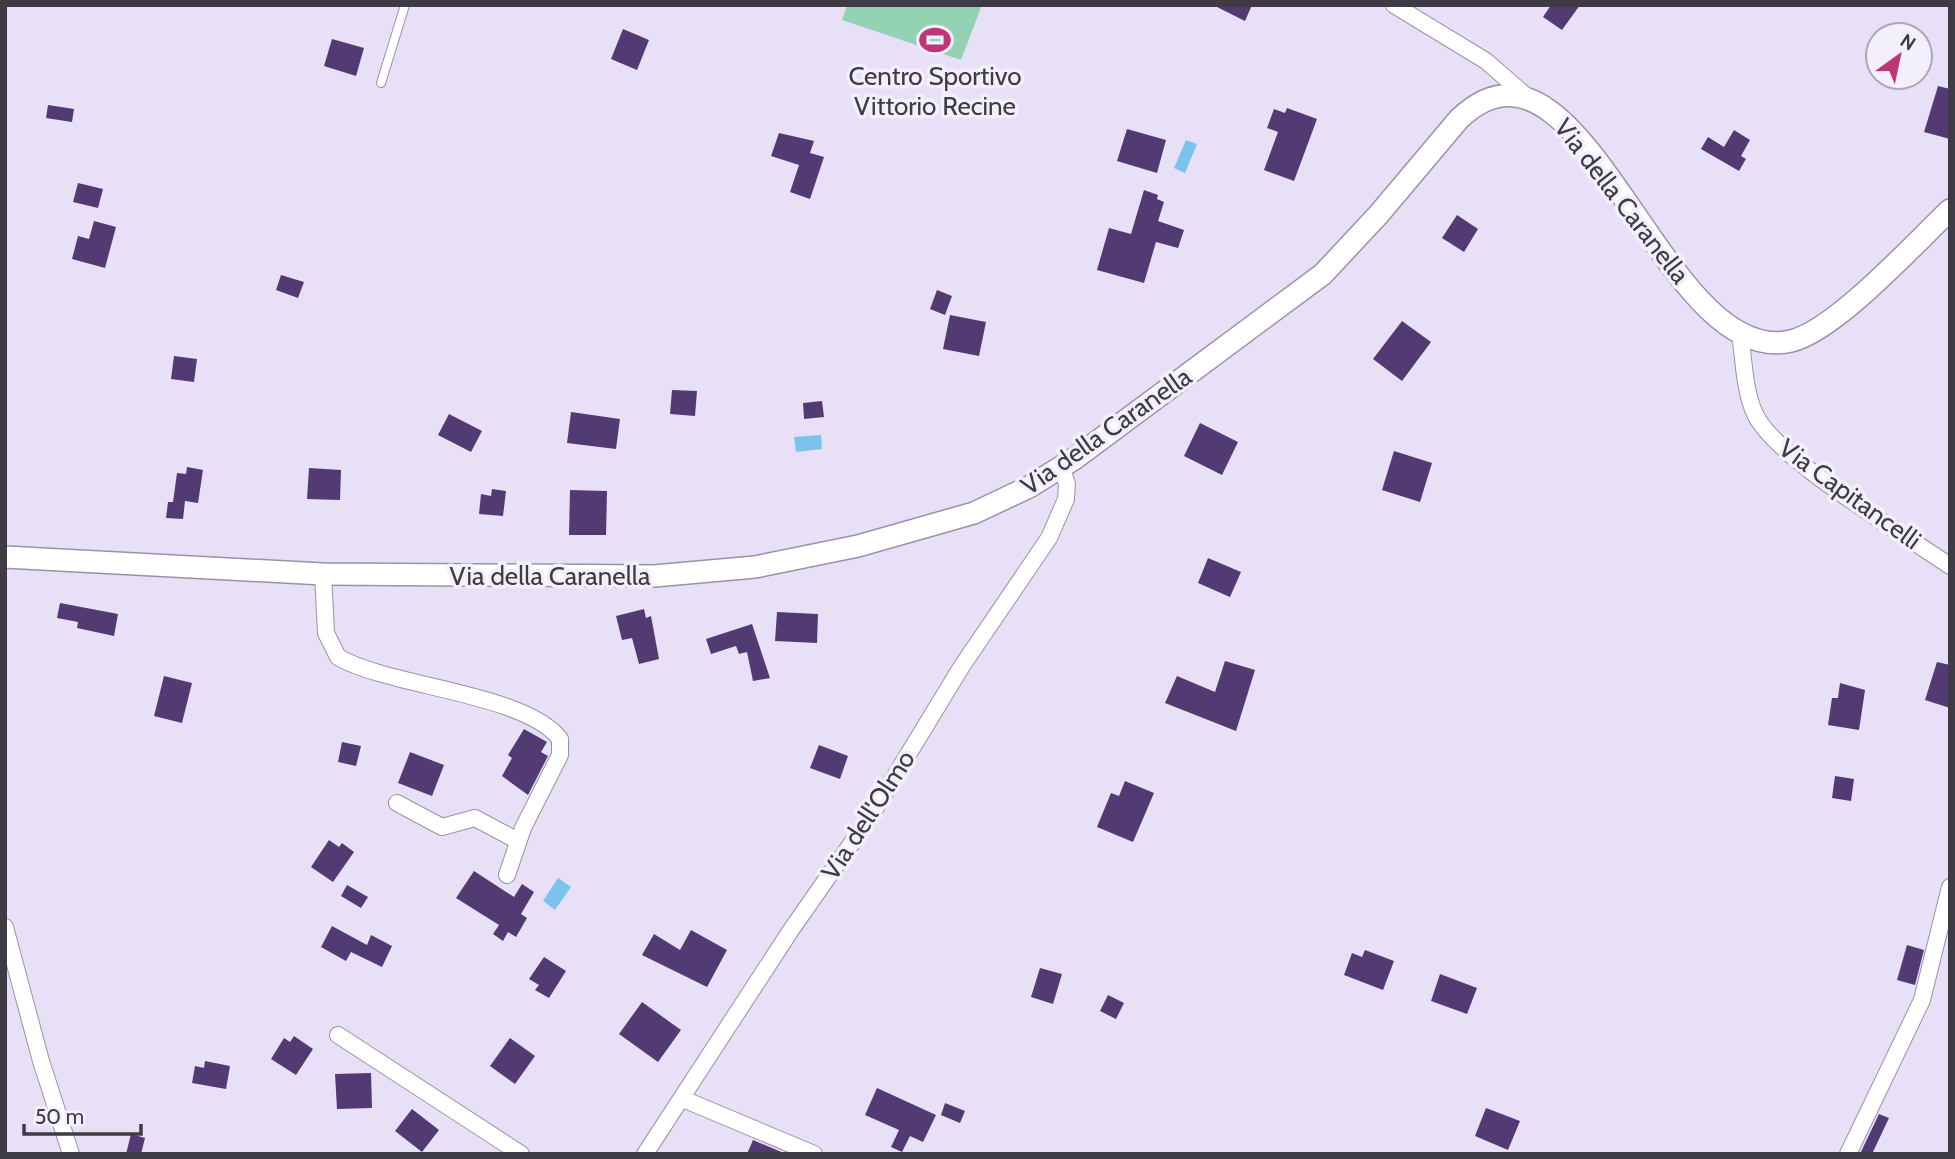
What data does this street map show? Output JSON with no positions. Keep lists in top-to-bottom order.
{
  "streets": {
    "main road": ["Via della Caranella"],
    "street": ["Via Capitancelli", "Via dell'Olmo"]
  },
  "crossings": [
    ["Via della Caranella", "Via Capitancelli"],
    ["Via della Caranella", "Via dell'Olmo"]
  ],
  "places": {
    "sports": ["Centro Sportivo Vittorio Recine"]
  },
  "scale_bar": "50 m",
  "north": "top right"
}
